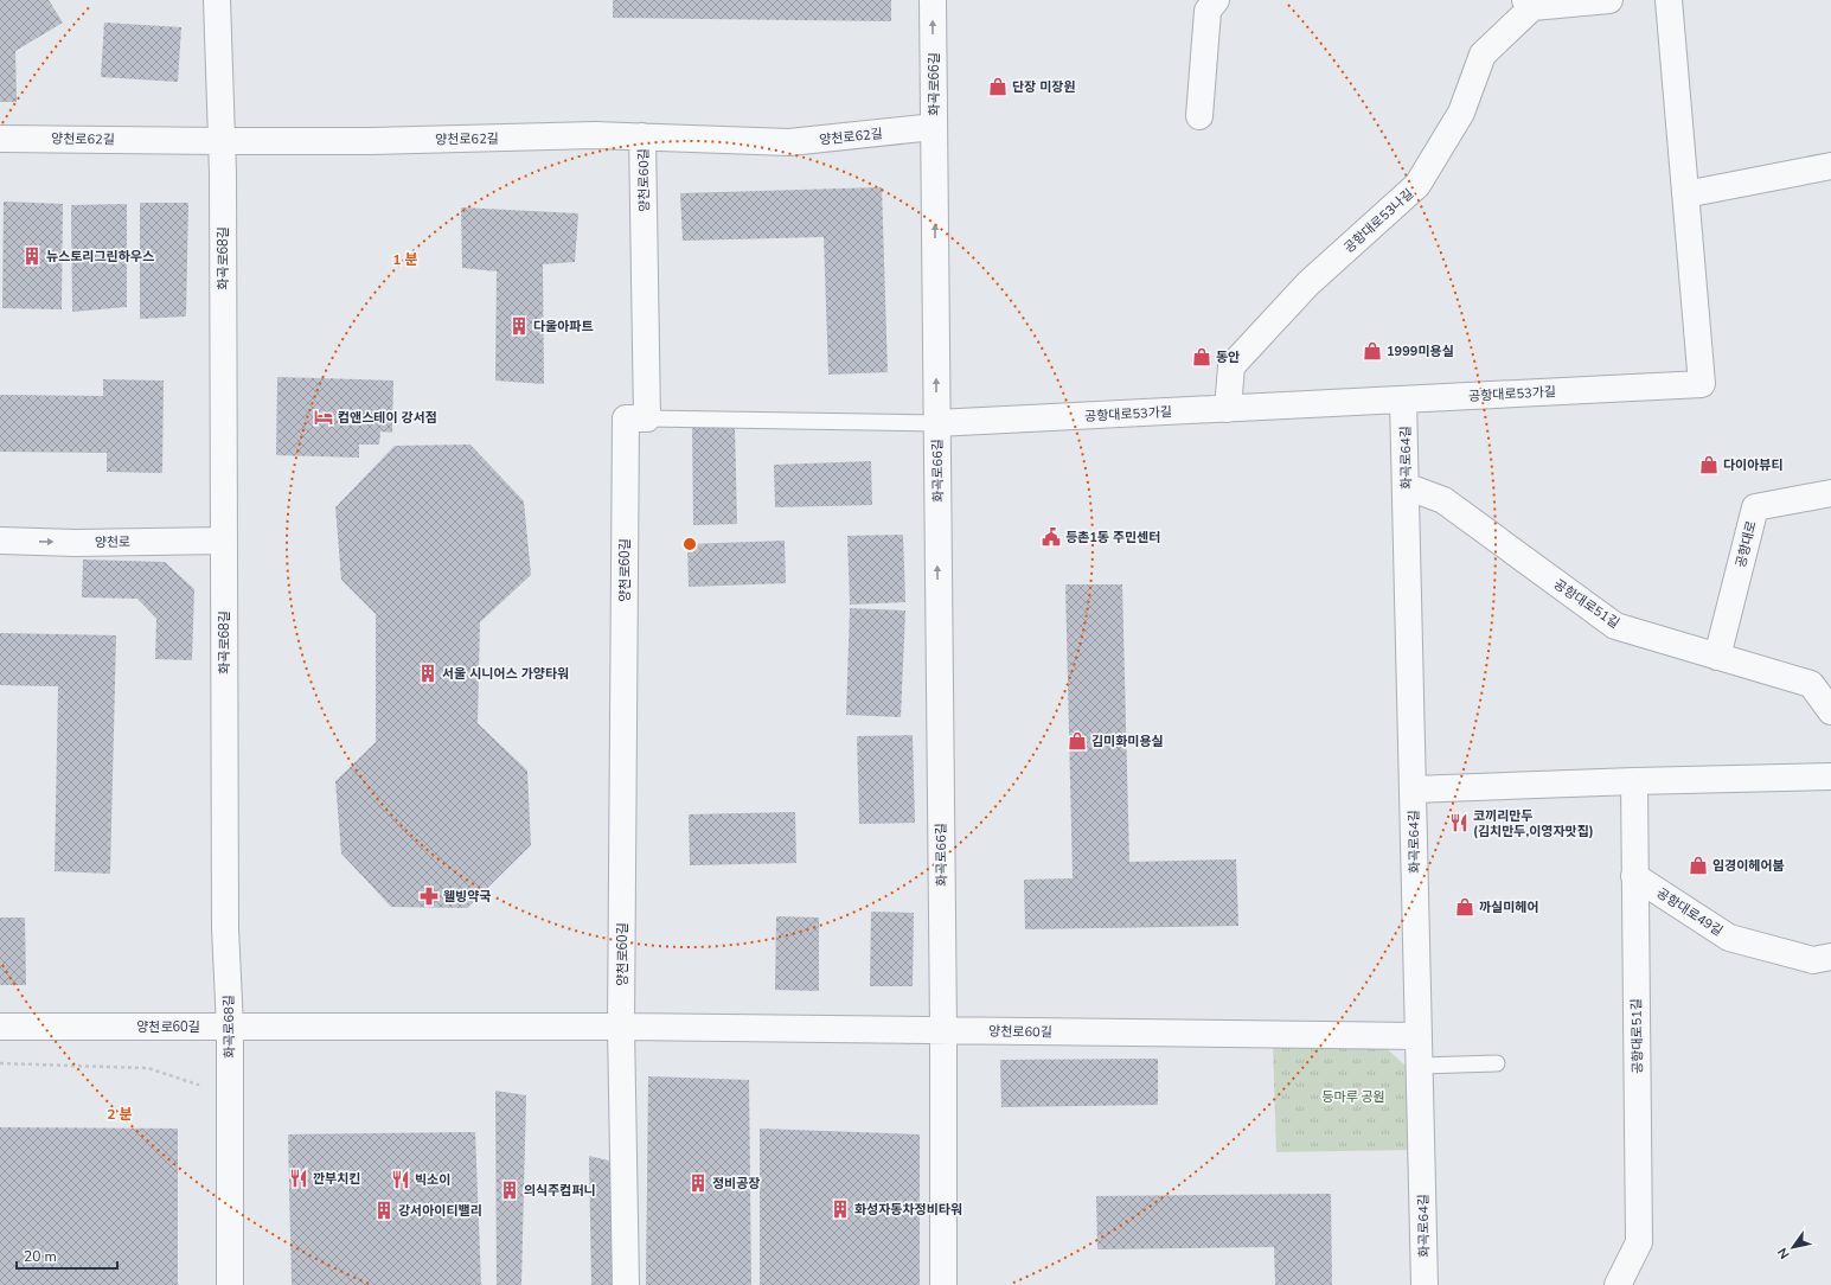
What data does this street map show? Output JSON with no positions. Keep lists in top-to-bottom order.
{
  "streets": {
    "street": [
      "화곡로66길",
      "양천로62길",
      "양천로60길",
      "공항대로53나길",
      "화곡로68길",
      "공항대로53가길",
      "화곡로64길",
      "양천로",
      "공항대로",
      "공항대로51길",
      "공항대로49길"
    ]
  },
  "crossings": [
    ["화곡로66길", "양천로62길"],
    ["화곡로66길", "양천로60길"],
    ["화곡로66길", "공항대로53가길"],
    ["양천로62길", "양천로60길"],
    ["양천로62길", "화곡로68길"],
    ["양천로60길", "화곡로68길"],
    ["양천로60길", "화곡로64길"],
    ["공항대로53나길", "공항대로53가길"],
    ["화곡로68길", "양천로"],
    ["공항대로53가길", "화곡로64길"],
    ["화곡로64길", "공항대로51길"],
    ["공항대로", "공항대로51길"],
    ["공항대로51길", "공항대로49길"]
  ],
  "one_way": ["화곡로66길", "양천로"],
  "parks": ["등마루 공원"],
  "places": {
    "shop": [
      "단장 미장원",
      "1999미용실",
      "동안",
      "다이아뷰티",
      "김미화미용실",
      "임경이헤어붐",
      "까실미헤어"
    ],
    "building": [
      "뉴스토리그린하우스",
      "다울아파트",
      "서울 시니어스 가양타워",
      "정비공장",
      "의식주컴퍼니",
      "화성자동차정비타워",
      "강서아이티밸리"
    ],
    "hotel": ["컴앤스테이 강서점"],
    "public building": ["등촌1동 주민센터"],
    "restaurant": ["코끼리만두 (김치만두,이영자맛집)", "깐부치킨", "빅소이"],
    "pharmacy": ["웰빙약국"]
  },
  "scale_bar": "20 m",
  "north": "bottom left",
  "rings": ["1 분", "2 분"]
}
